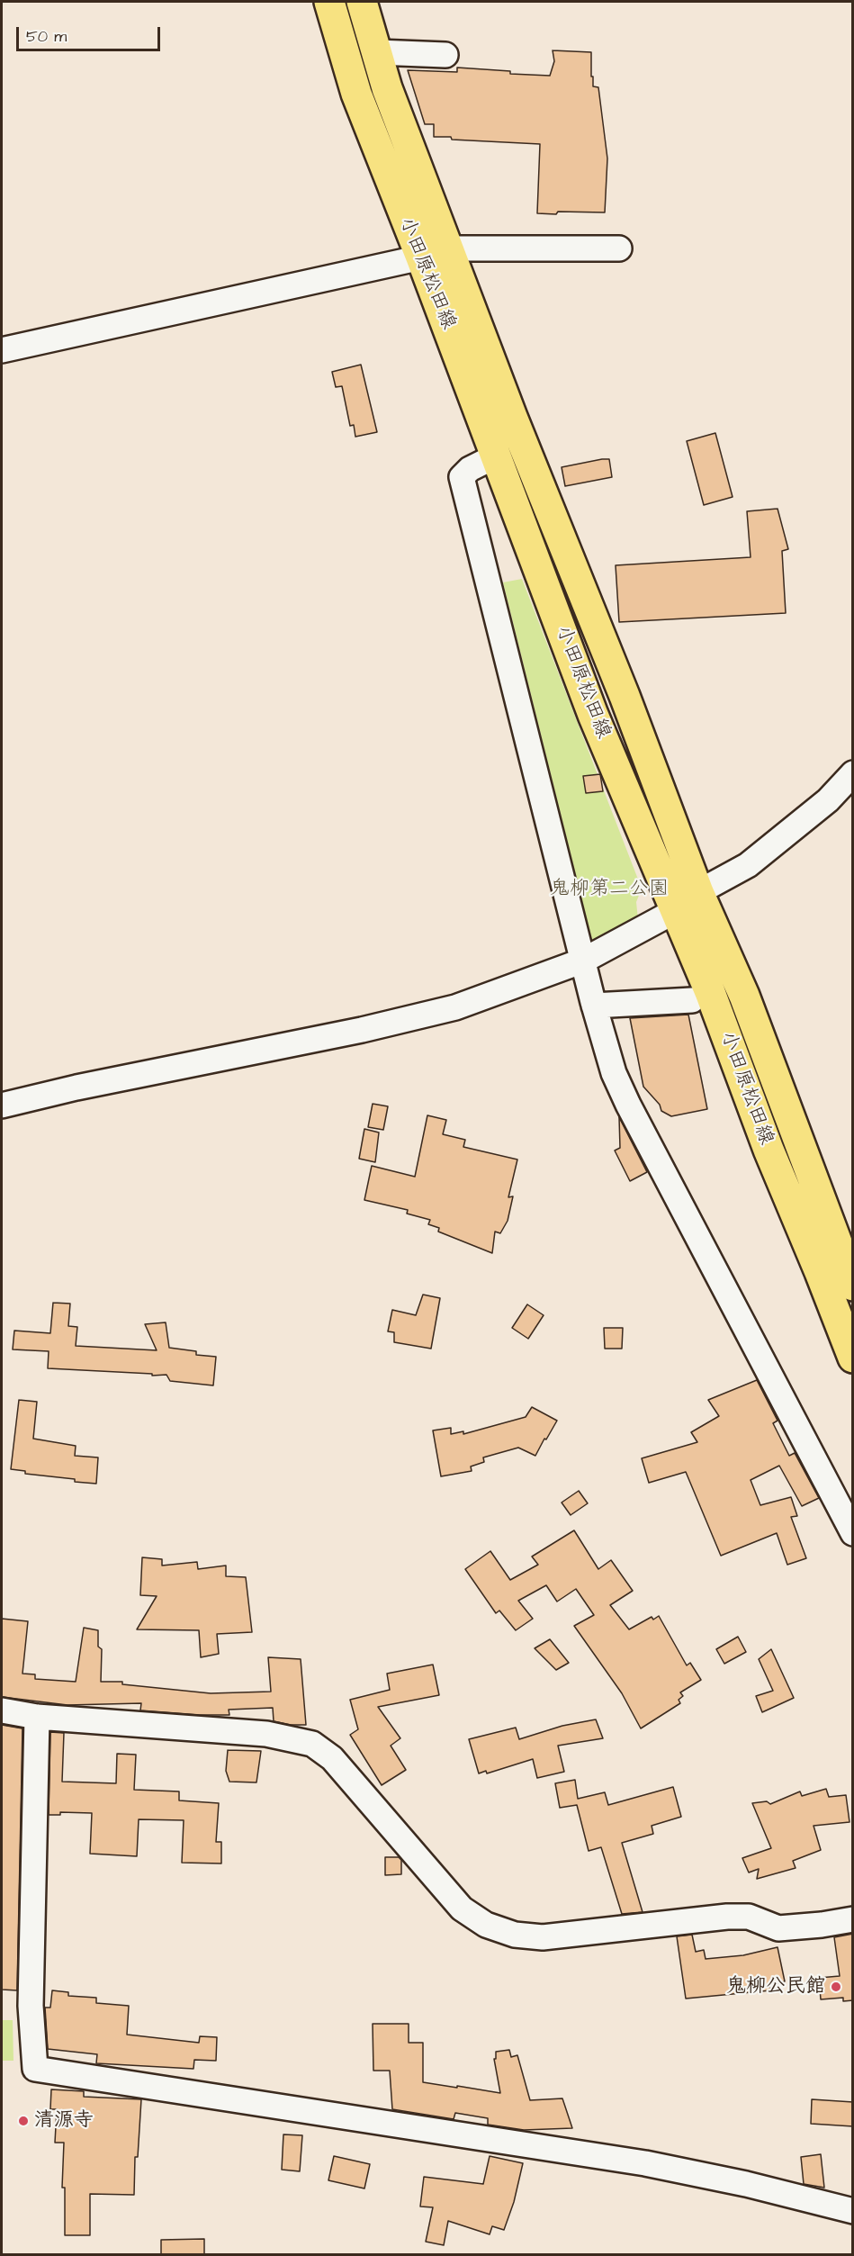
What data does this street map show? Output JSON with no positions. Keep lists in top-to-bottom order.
{
  "streets": {
    "main road": ["小田原松田線"]
  },
  "parks": ["鬼柳第二公園"],
  "places": ["鬼柳公民館", "清源寺"],
  "scale_bar": "50 m"
}
